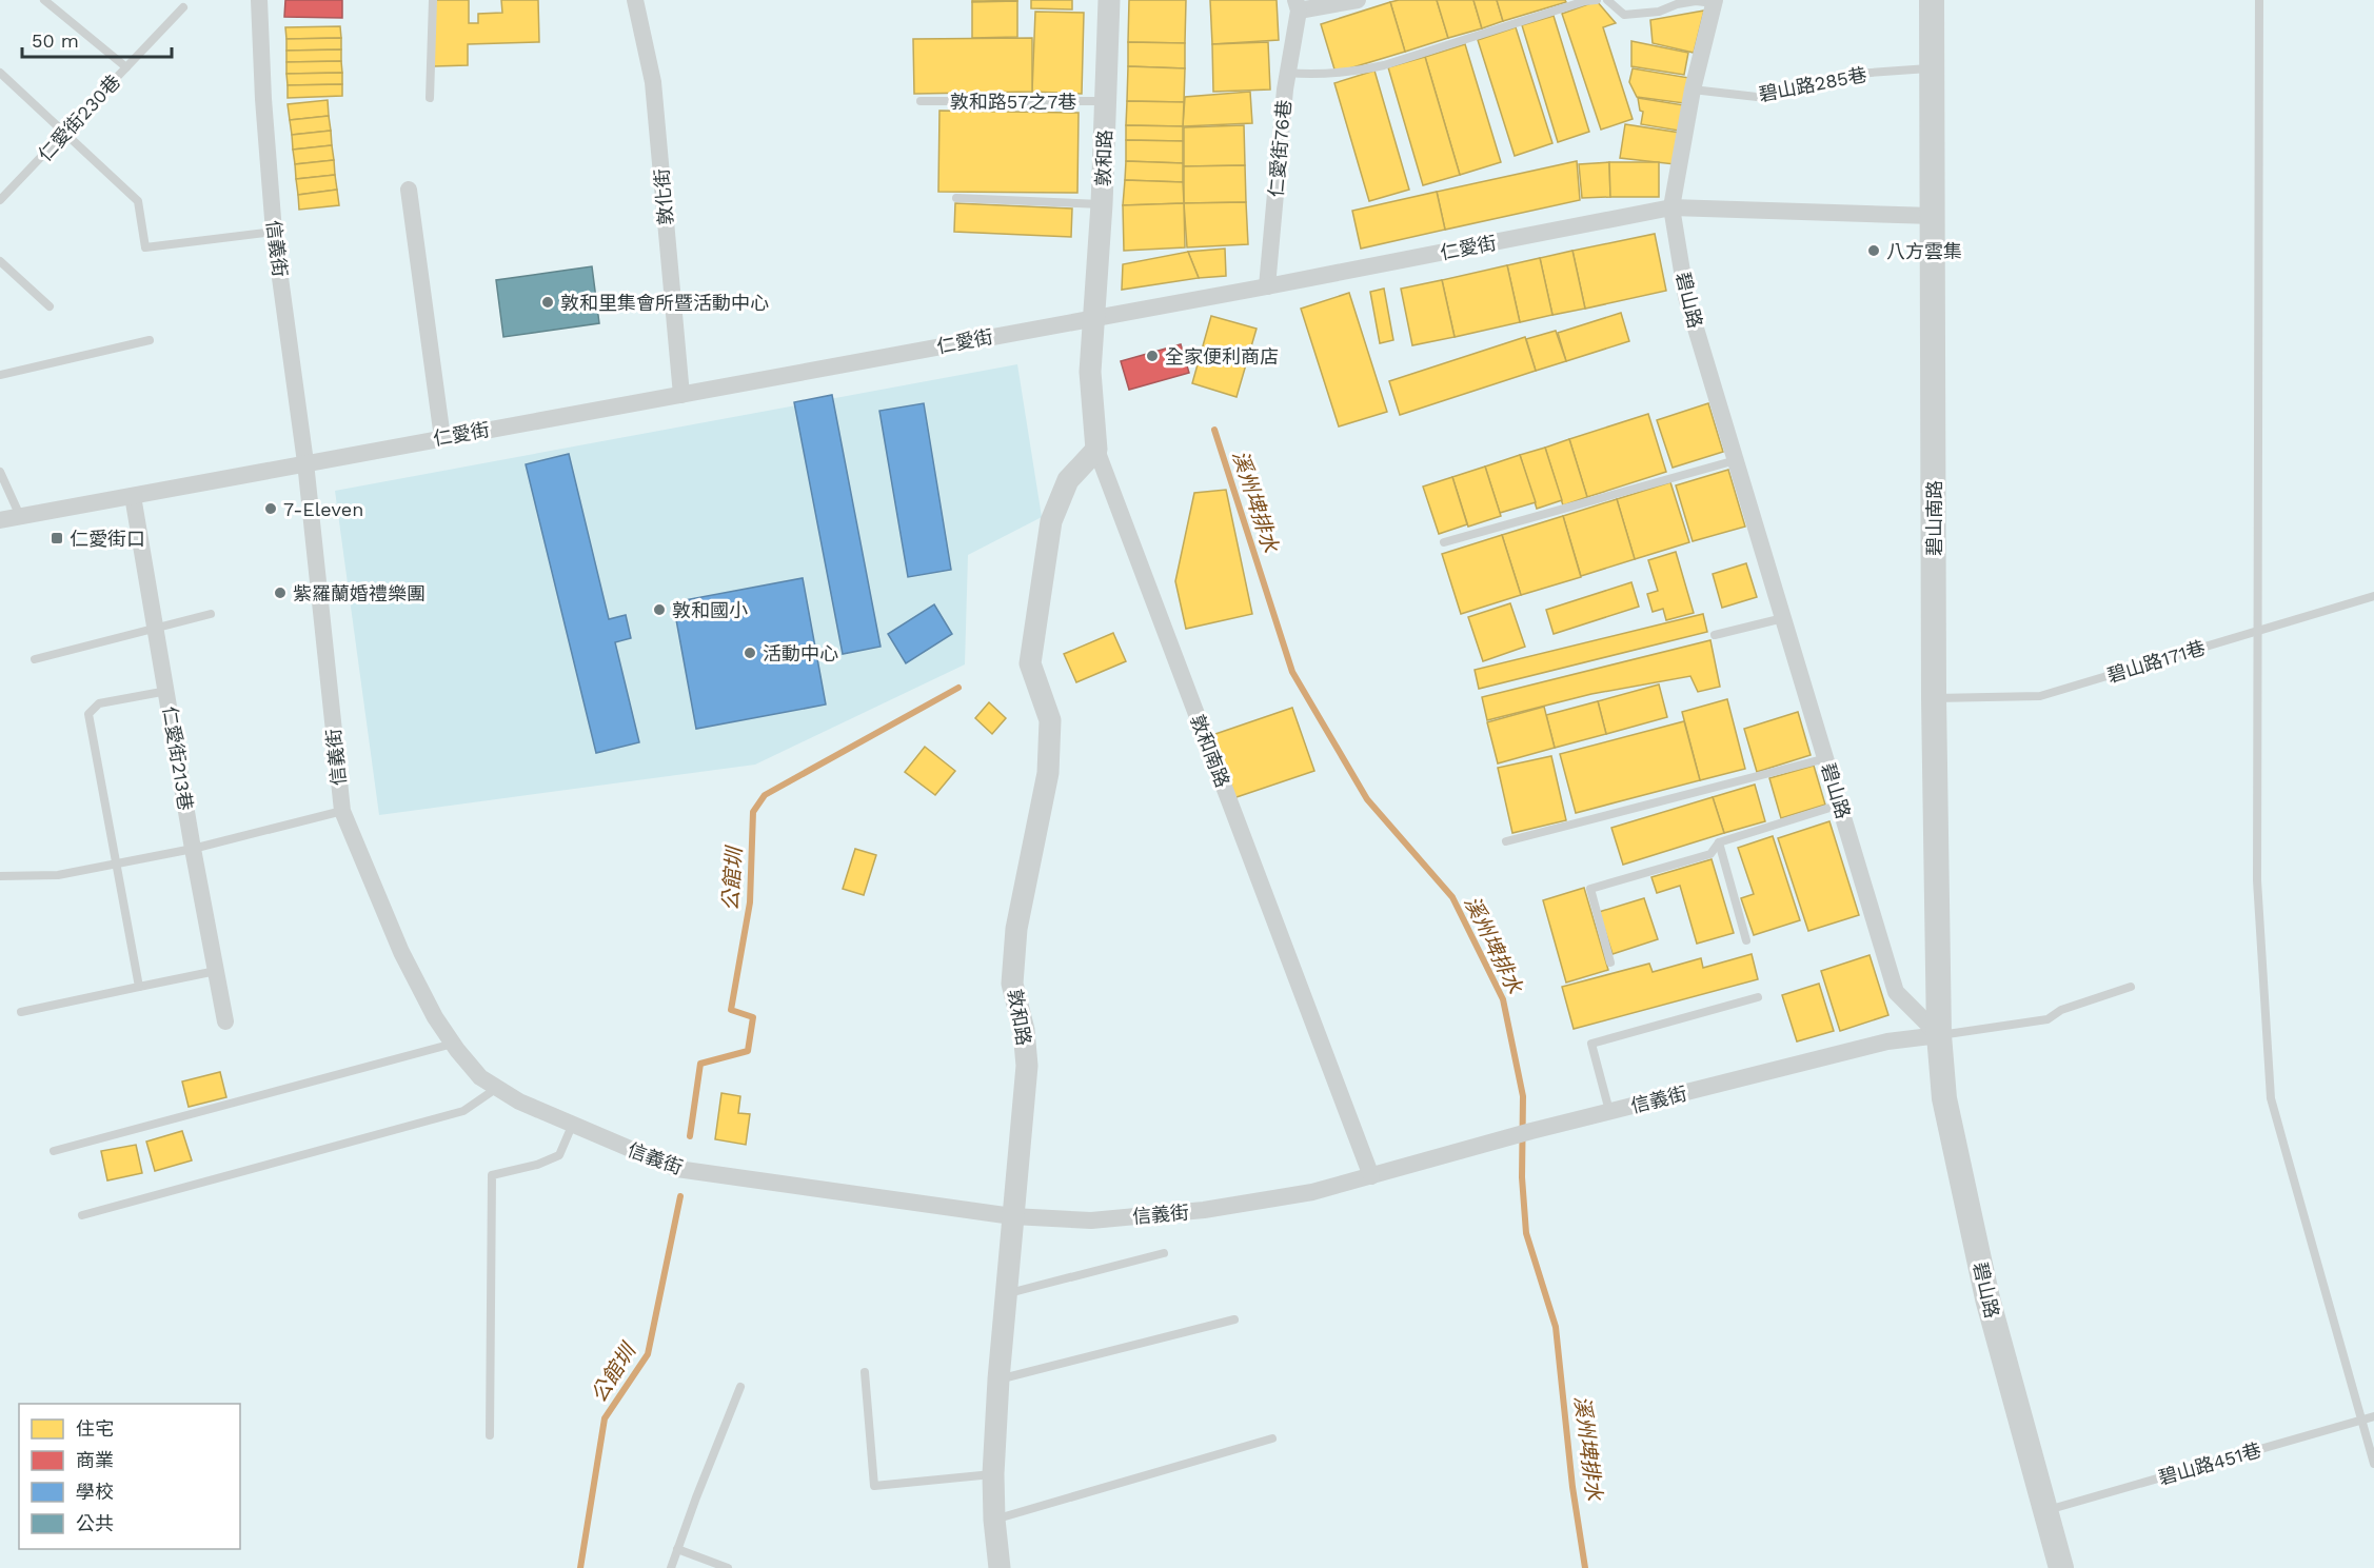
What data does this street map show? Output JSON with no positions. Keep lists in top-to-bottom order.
{
  "streets": {
    "main road": ["碧山路", "碧山南路"],
    "street": [
      "仁愛街76巷",
      "敦和路",
      "敦化街",
      "仁愛街",
      "信義街",
      "敦和南路",
      "仁愛街213巷"
    ],
    "lane": [
      "碧山路285巷",
      "敦和路57之7巷",
      "仁愛街230巷",
      "碧山路171巷",
      "碧山路451巷"
    ]
  },
  "crossings": [
    ["碧山路285巷", "碧山路"],
    ["碧山路285巷", "碧山南路"],
    ["敦和路57之7巷", "敦和路"],
    ["仁愛街76巷", "仁愛街"],
    ["敦和路", "仁愛街"],
    ["敦和路", "信義街"],
    ["敦和路", "敦和南路"],
    ["敦化街", "仁愛街"],
    ["仁愛街", "信義街"],
    ["仁愛街", "碧山路"],
    ["仁愛街", "碧山南路"],
    ["仁愛街", "敦和南路"],
    ["仁愛街", "仁愛街213巷"],
    ["信義街", "碧山路"],
    ["信義街", "碧山南路"],
    ["信義街", "敦和南路"],
    ["碧山路", "碧山南路"],
    ["碧山路", "碧山路451巷"],
    ["碧山南路", "碧山路171巷"]
  ],
  "water": ["溪州埤排水", "公館圳"],
  "places": {
    "other": [
      "八方雲集",
      "敦和里集會所暨活動中心",
      "全家便利商店",
      "7-Eleven",
      "紫羅蘭婚禮樂團",
      "敦和國小",
      "活動中心"
    ],
    "transit": ["仁愛街口"]
  },
  "legend": [
    "住宅",
    "商業",
    "學校",
    "公共"
  ],
  "scale_bar": "50 m"
}
